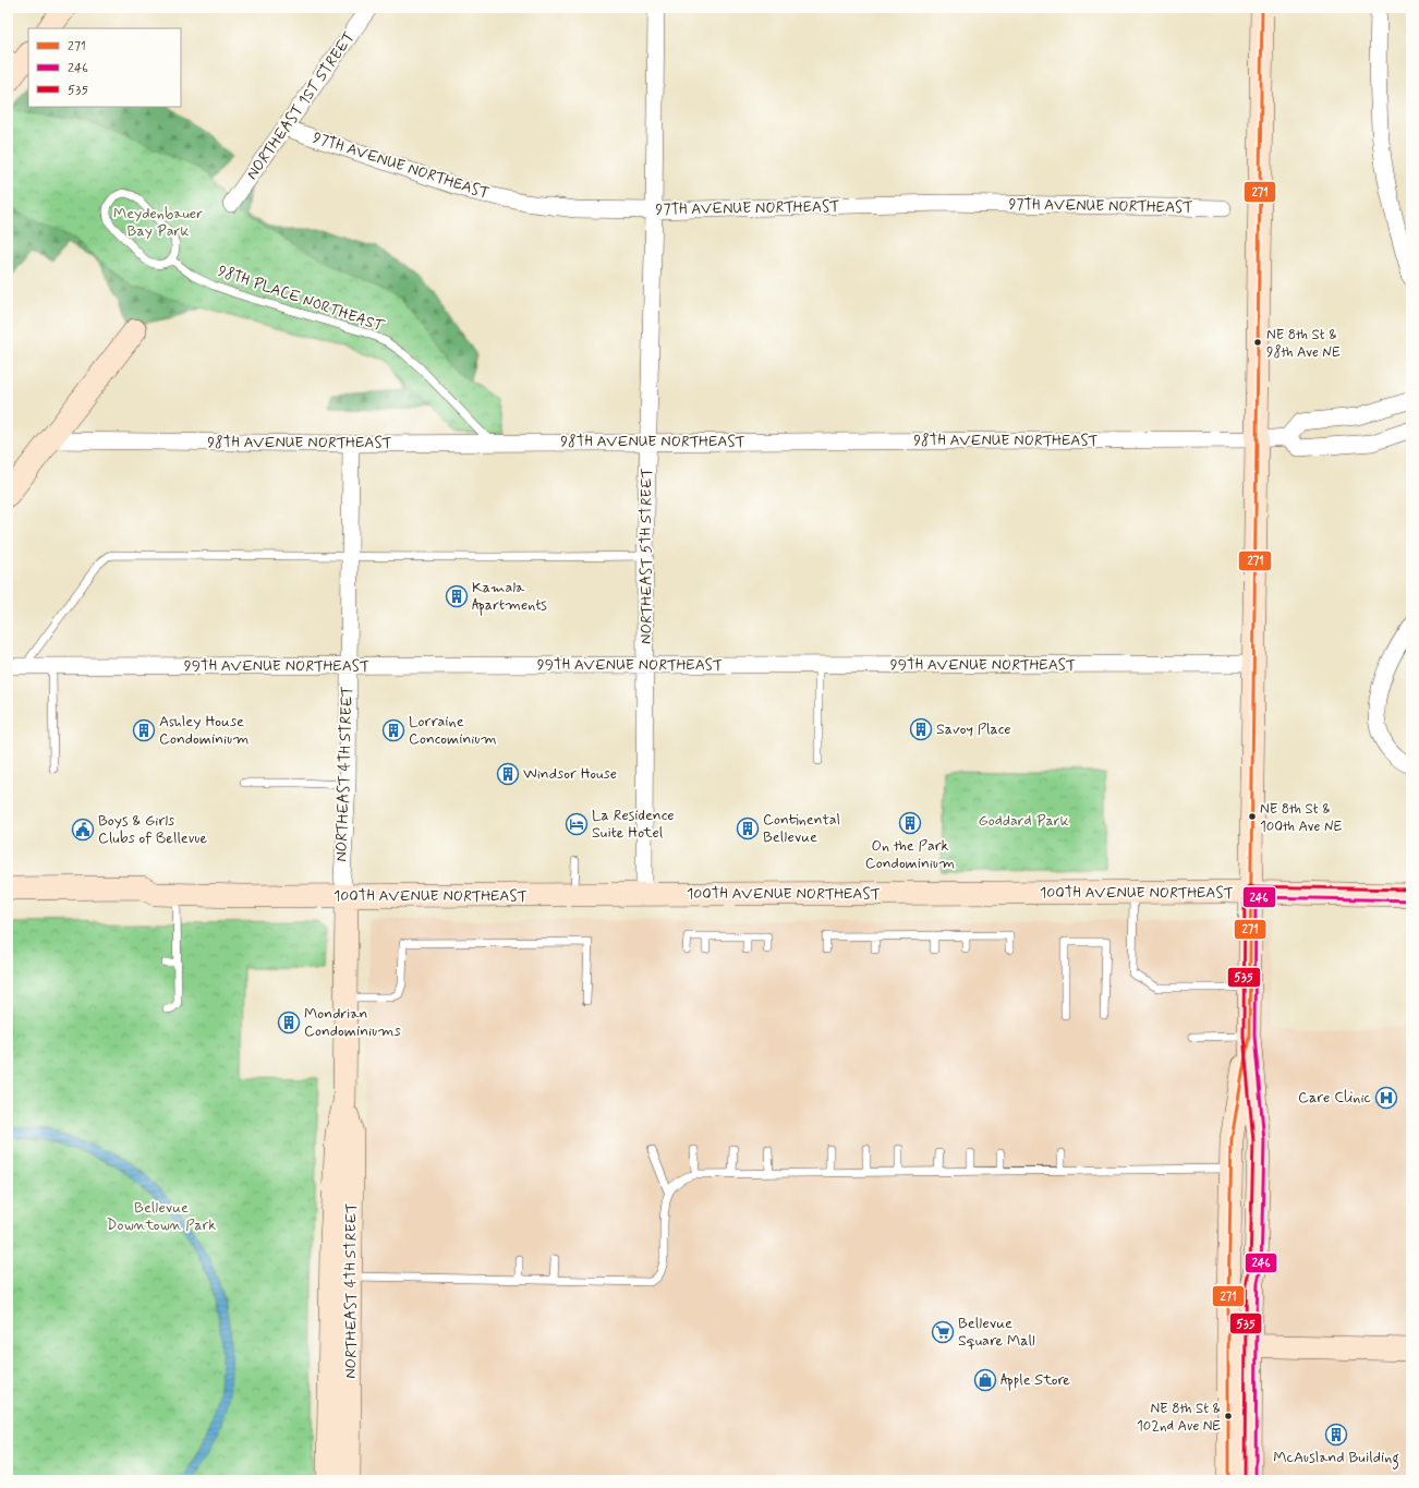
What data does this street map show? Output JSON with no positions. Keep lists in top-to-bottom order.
{
  "streets": {
    "main road": ["NORTHEAST 4TH STREET", "100TH AVENUE NORTHEAST"],
    "street": [
      "NORTHEAST 1ST STREET",
      "97TH AVENUE NORTHEAST",
      "98TH AVENUE NORTHEAST",
      "NORTHEAST 5TH STREET",
      "99TH AVENUE NORTHEAST"
    ],
    "lane": ["98TH PLACE NORTHEAST"]
  },
  "crossings": [
    ["NORTHEAST 1ST STREET", "97TH AVENUE NORTHEAST"],
    ["97TH AVENUE NORTHEAST", "NORTHEAST 5TH STREET"],
    ["98TH PLACE NORTHEAST", "98TH AVENUE NORTHEAST"],
    ["98TH AVENUE NORTHEAST", "NORTHEAST 5TH STREET"],
    ["98TH AVENUE NORTHEAST", "NORTHEAST 4TH STREET"],
    ["NORTHEAST 5TH STREET", "99TH AVENUE NORTHEAST"],
    ["NORTHEAST 5TH STREET", "100TH AVENUE NORTHEAST"],
    ["99TH AVENUE NORTHEAST", "NORTHEAST 4TH STREET"],
    ["NORTHEAST 4TH STREET", "100TH AVENUE NORTHEAST"]
  ],
  "parks": ["Meydenbauer Bay Park", "Goddard Park", "Bellevue Downtown Park"],
  "places": {
    "other": ["NE 8th St & 98th Ave NE", "NE 8th St & 100th Ave NE", "NE 8th St & 102nd Ave NE"],
    "building": [
      "Kamala Apartments",
      "Savoy Place",
      "Ashley House Condominium",
      "Lorraine Concominium",
      "Windsor House",
      "On the Park Condominium",
      "Continental Bellevue",
      "Mondrian Condominiums",
      "McAusland Building"
    ],
    "hotel": ["La Residence Suite Hotel"],
    "public building": ["Boys & Girls Clubs of Bellevue"],
    "hospital": ["Care Clinic"],
    "supermarket": ["Bellevue Square Mall"],
    "shop": ["Apple Store"]
  },
  "lines": ["transit line 271", "transit line 535", "transit line 246"],
  "legend": ["271", "246", "535"]
}
